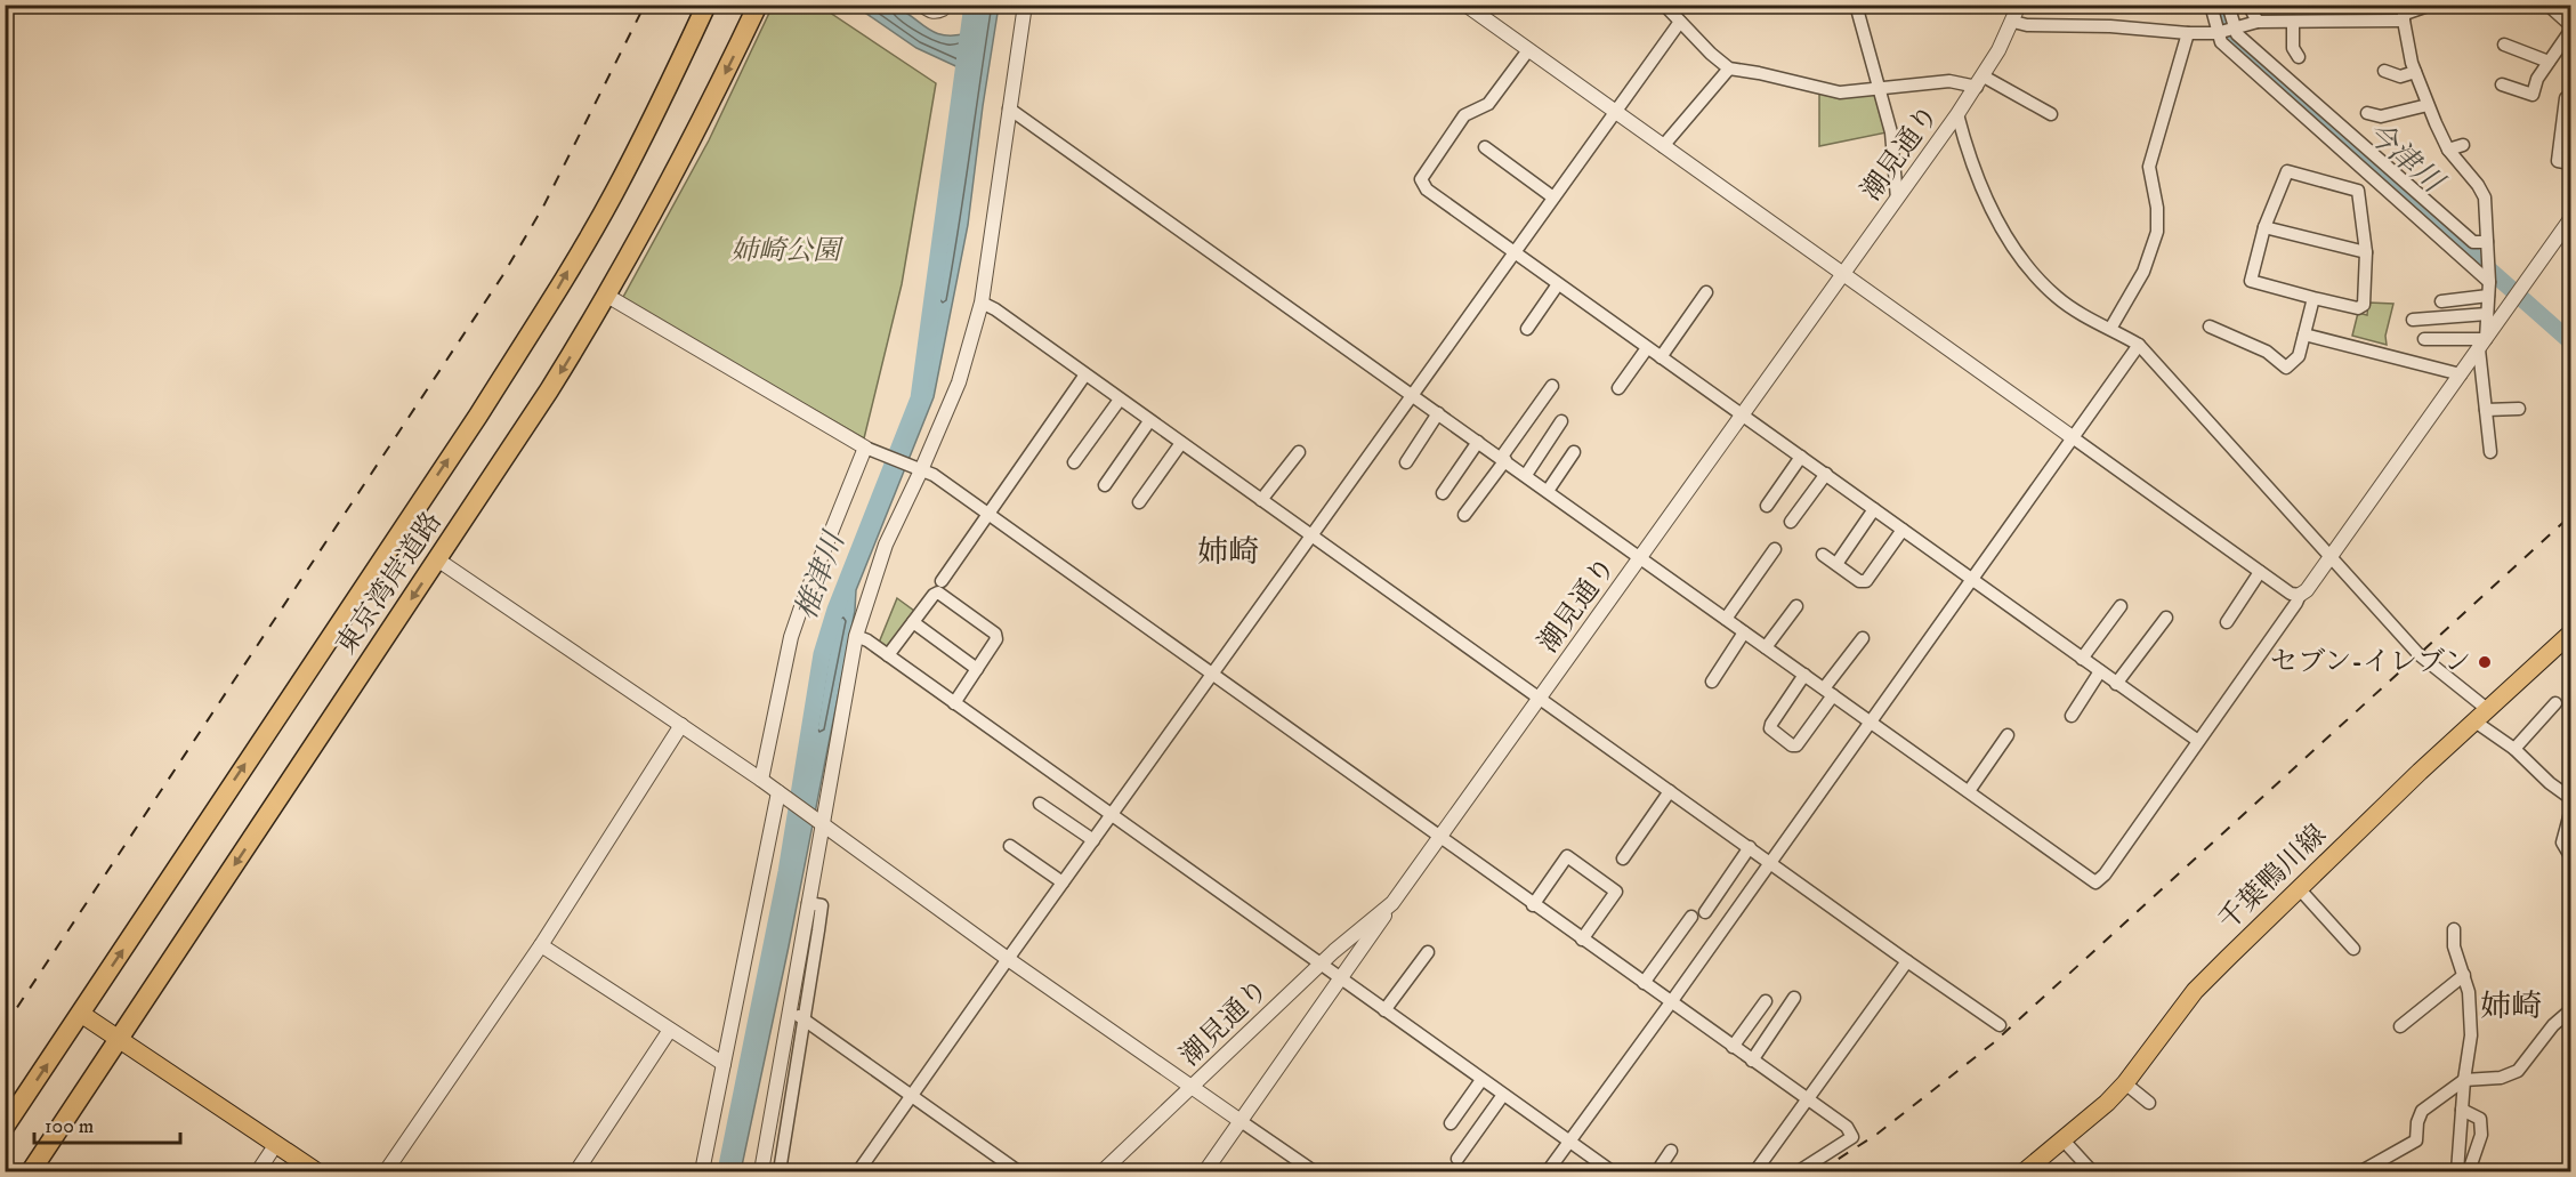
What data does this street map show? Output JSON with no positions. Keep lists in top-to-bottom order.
{
  "streets": {
    "highway": ["東京湾岸道路"],
    "main road": ["千葉鴨川線"],
    "street": ["潮見通り"]
  },
  "districts": ["姉崎", "姉崎"],
  "water": ["今津川", "椎津川"],
  "parks": ["姉崎公園"],
  "places": ["セブン-イレブン"],
  "scale_bar": "100 m"
}
